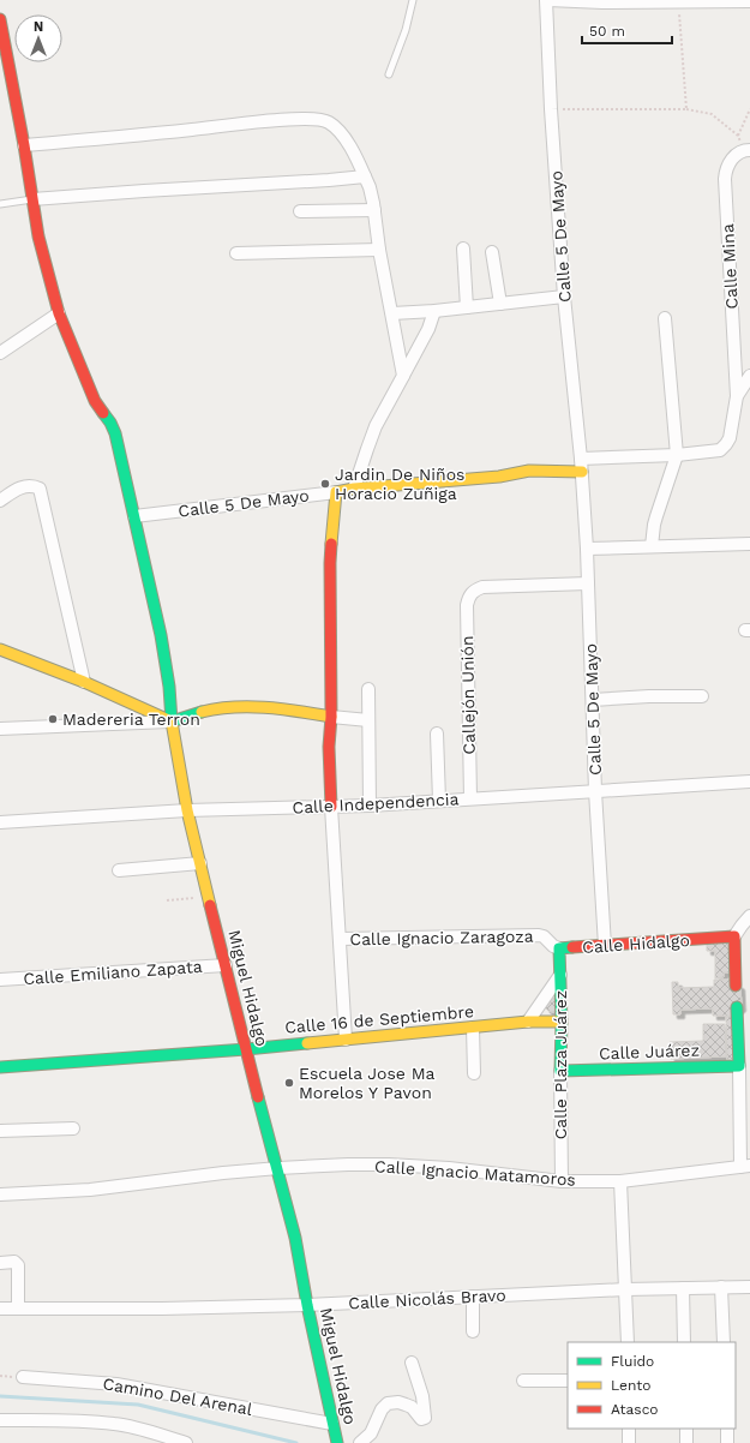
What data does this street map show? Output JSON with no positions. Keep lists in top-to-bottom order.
{
  "streets": {
    "street": [
      "Calle 5 De Mayo",
      "Calle Mina",
      "Callejón Unión",
      "Calle Independencia",
      "Calle Ignacio Zaragoza",
      "Calle Hidalgo",
      "Calle Emiliano Zapata",
      "Miguel Hidalgo",
      "Calle 16 de Septiembre",
      "Calle Juárez",
      "Calle Plaza Juárez",
      "Calle Ignacio Matamoros",
      "Calle Nicolás Bravo",
      "Camino Del Arenal"
    ]
  },
  "crossings": [
    ["Calle 5 De Mayo", "Callejón Unión"],
    ["Calle 5 De Mayo", "Calle Independencia"],
    ["Calle 5 De Mayo", "Calle Hidalgo"],
    ["Calle 5 De Mayo", "Miguel Hidalgo"],
    ["Callejón Unión", "Calle Independencia"],
    ["Calle Independencia", "Miguel Hidalgo"],
    ["Calle Ignacio Zaragoza", "Calle Hidalgo"],
    ["Calle Hidalgo", "Calle Plaza Juárez"],
    ["Calle Emiliano Zapata", "Miguel Hidalgo"],
    ["Miguel Hidalgo", "Calle 16 de Septiembre"],
    ["Miguel Hidalgo", "Calle Ignacio Matamoros"],
    ["Miguel Hidalgo", "Calle Nicolás Bravo"],
    ["Miguel Hidalgo", "Camino Del Arenal"],
    ["Calle 16 de Septiembre", "Calle Plaza Juárez"],
    ["Calle Juárez", "Calle Plaza Juárez"],
    ["Calle Plaza Juárez", "Calle Ignacio Matamoros"]
  ],
  "places": ["Jardin De Niños Horacio Zuñiga", "Madereria Terron", "Escuela Jose Ma Morelos Y Pavon"],
  "legend": ["Fluido", "Lento", "Atasco"],
  "scale_bar": "50 m",
  "north": "top"
}
